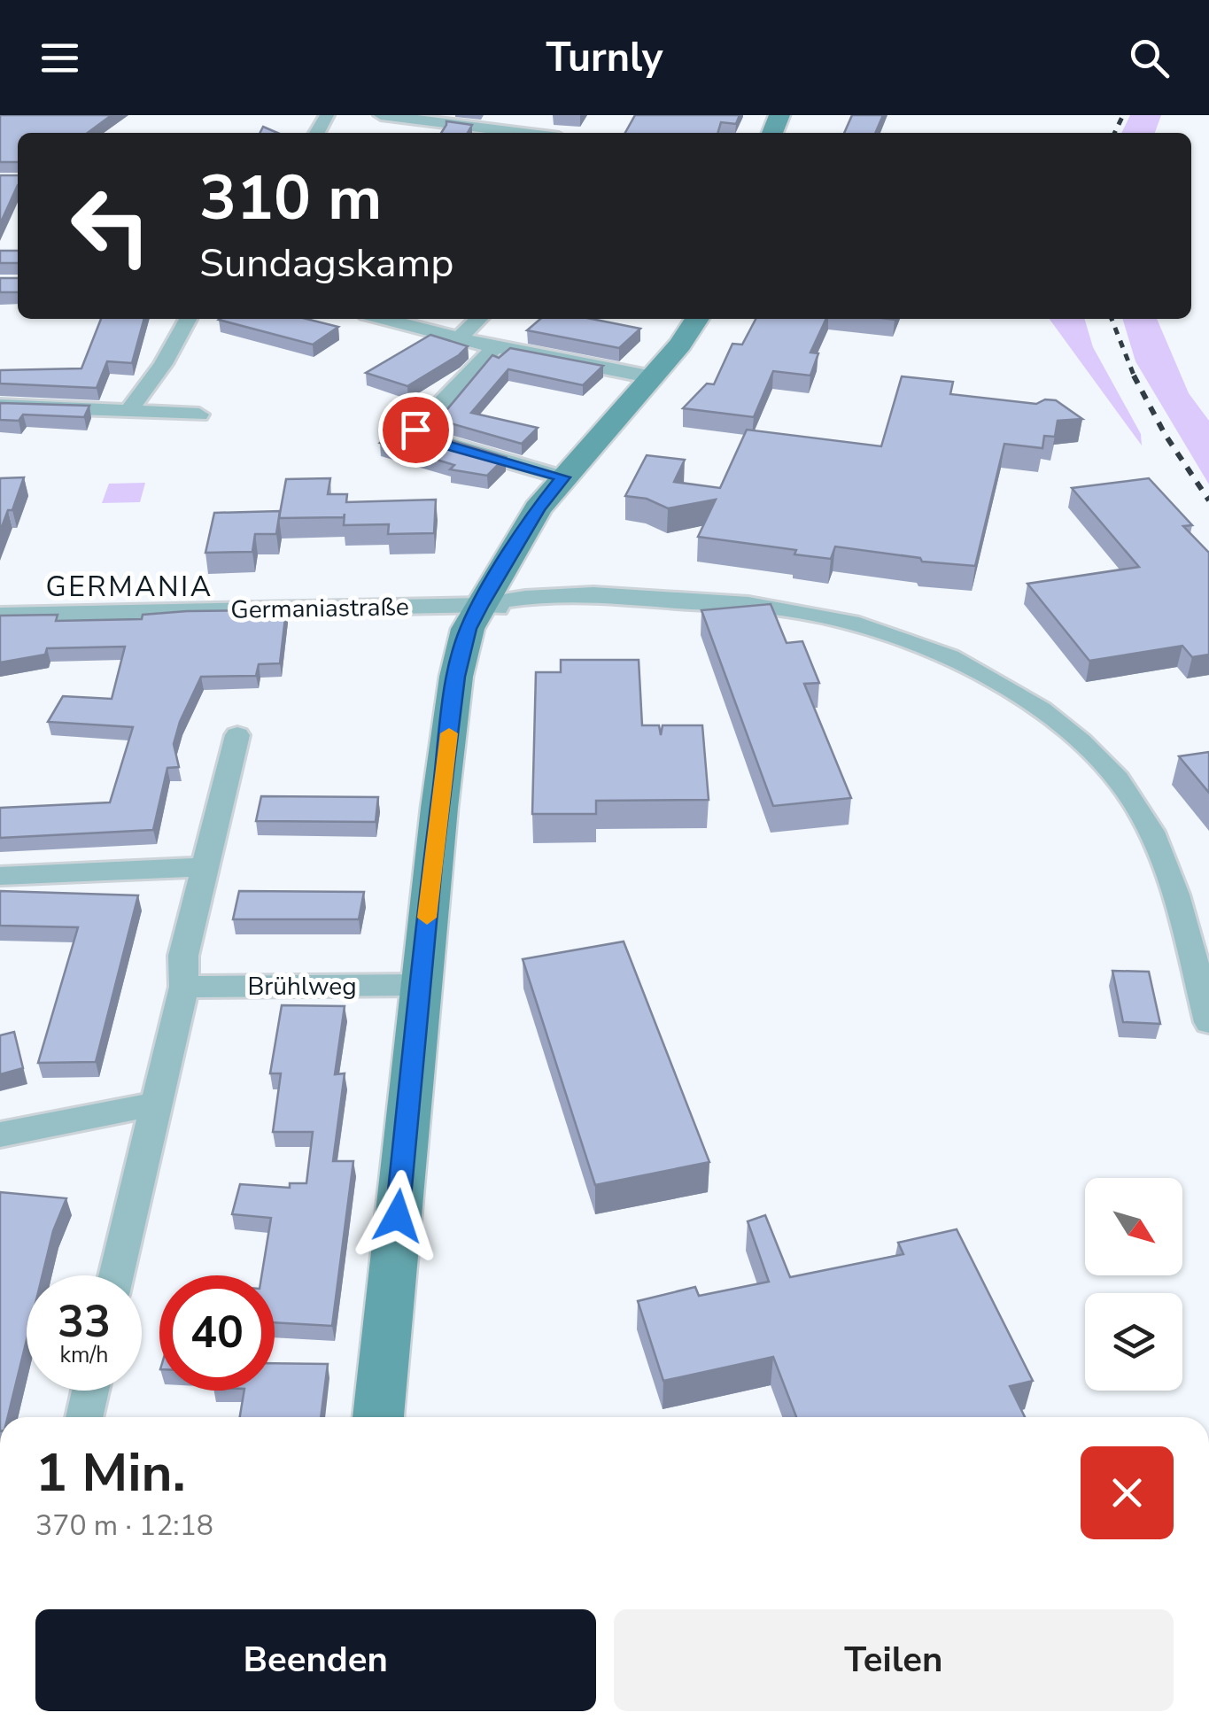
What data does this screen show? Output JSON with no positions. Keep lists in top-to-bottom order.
{
  "streets": {
    "street": ["Germaniastraße", "Brühlweg"]
  },
  "districts": ["GERMANIA"],
  "north": "bottom right",
  "page": {
    "header": "Turnly",
    "turn": ["310 m", "Sundagskamp"],
    "speed": "33 km/h",
    "limit": "40",
    "heading": ["1 Min.", "370 m · 12:18"],
    "buttons": ["Beenden", "Teilen"]
  }
}
